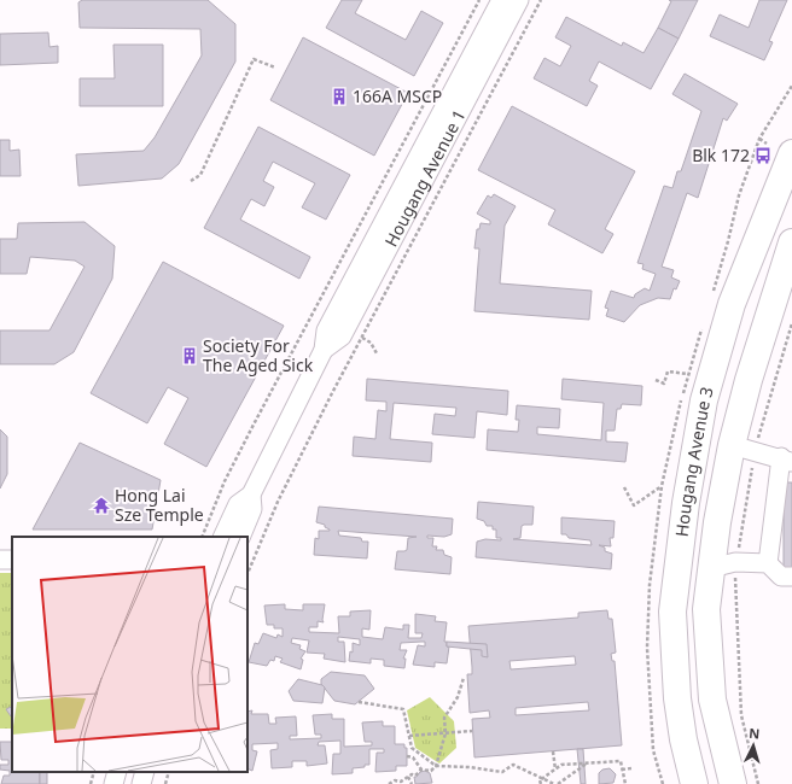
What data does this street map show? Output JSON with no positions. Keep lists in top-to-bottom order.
{
  "streets": {
    "highway": ["Hougang Avenue 3"],
    "street": ["Hougang Avenue 1"]
  },
  "places": {
    "building": ["166A MSCP", "Society For The Aged Sick"],
    "bus stop": ["Blk 172"],
    "temple": ["Hong Lai Sze Temple"]
  },
  "north": "top"
}
